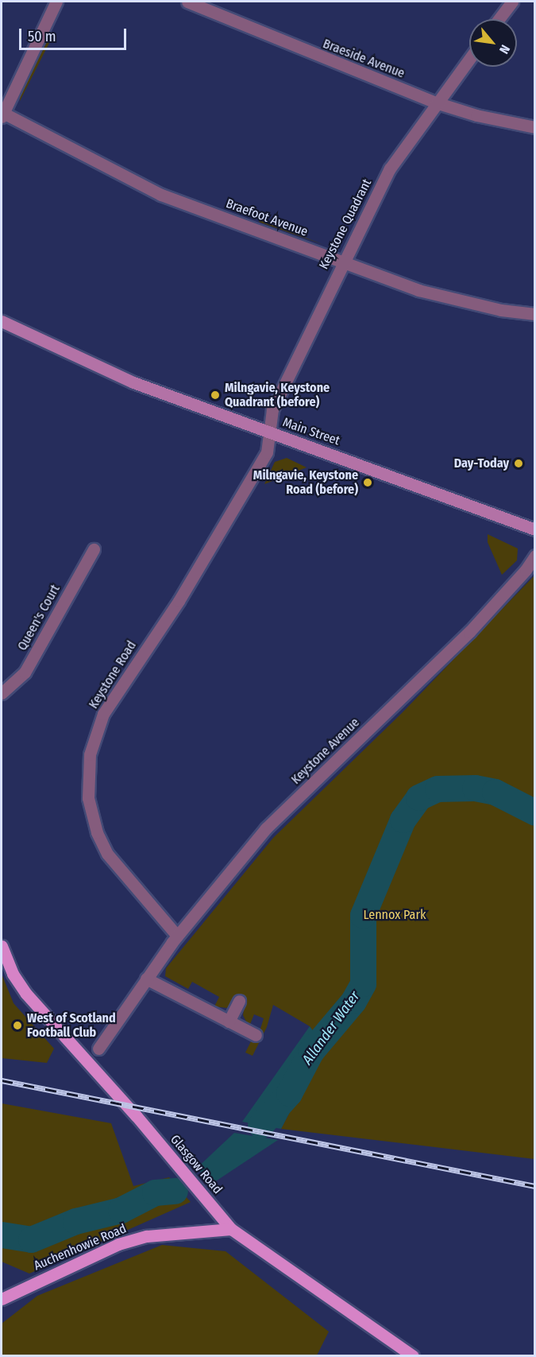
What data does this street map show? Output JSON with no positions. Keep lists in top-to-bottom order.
{
  "streets": {
    "main road": ["Main Street", "Glasgow Road", "Auchenhowie Road"],
    "street": [
      "Braeside Avenue",
      "Braefoot Avenue",
      "Keystone Quadrant",
      "Queen's Court",
      "Keystone Road",
      "Keystone Avenue"
    ]
  },
  "crossings": [
    ["Braeside Avenue", "Keystone Quadrant"],
    ["Braefoot Avenue", "Keystone Quadrant"],
    ["Keystone Quadrant", "Main Street"],
    ["Keystone Quadrant", "Keystone Road"],
    ["Main Street", "Keystone Road"],
    ["Keystone Road", "Keystone Avenue"],
    ["Glasgow Road", "Auchenhowie Road"]
  ],
  "water": ["Allander Water"],
  "parks": ["Lennox Park"],
  "places": [
    "Milngavie, Keystone Quadrant (before)",
    "Day-Today",
    "Milngavie, Keystone Road (before)",
    "West of Scotland Football Club"
  ],
  "scale_bar": "50 m",
  "north": "bottom right"
}
